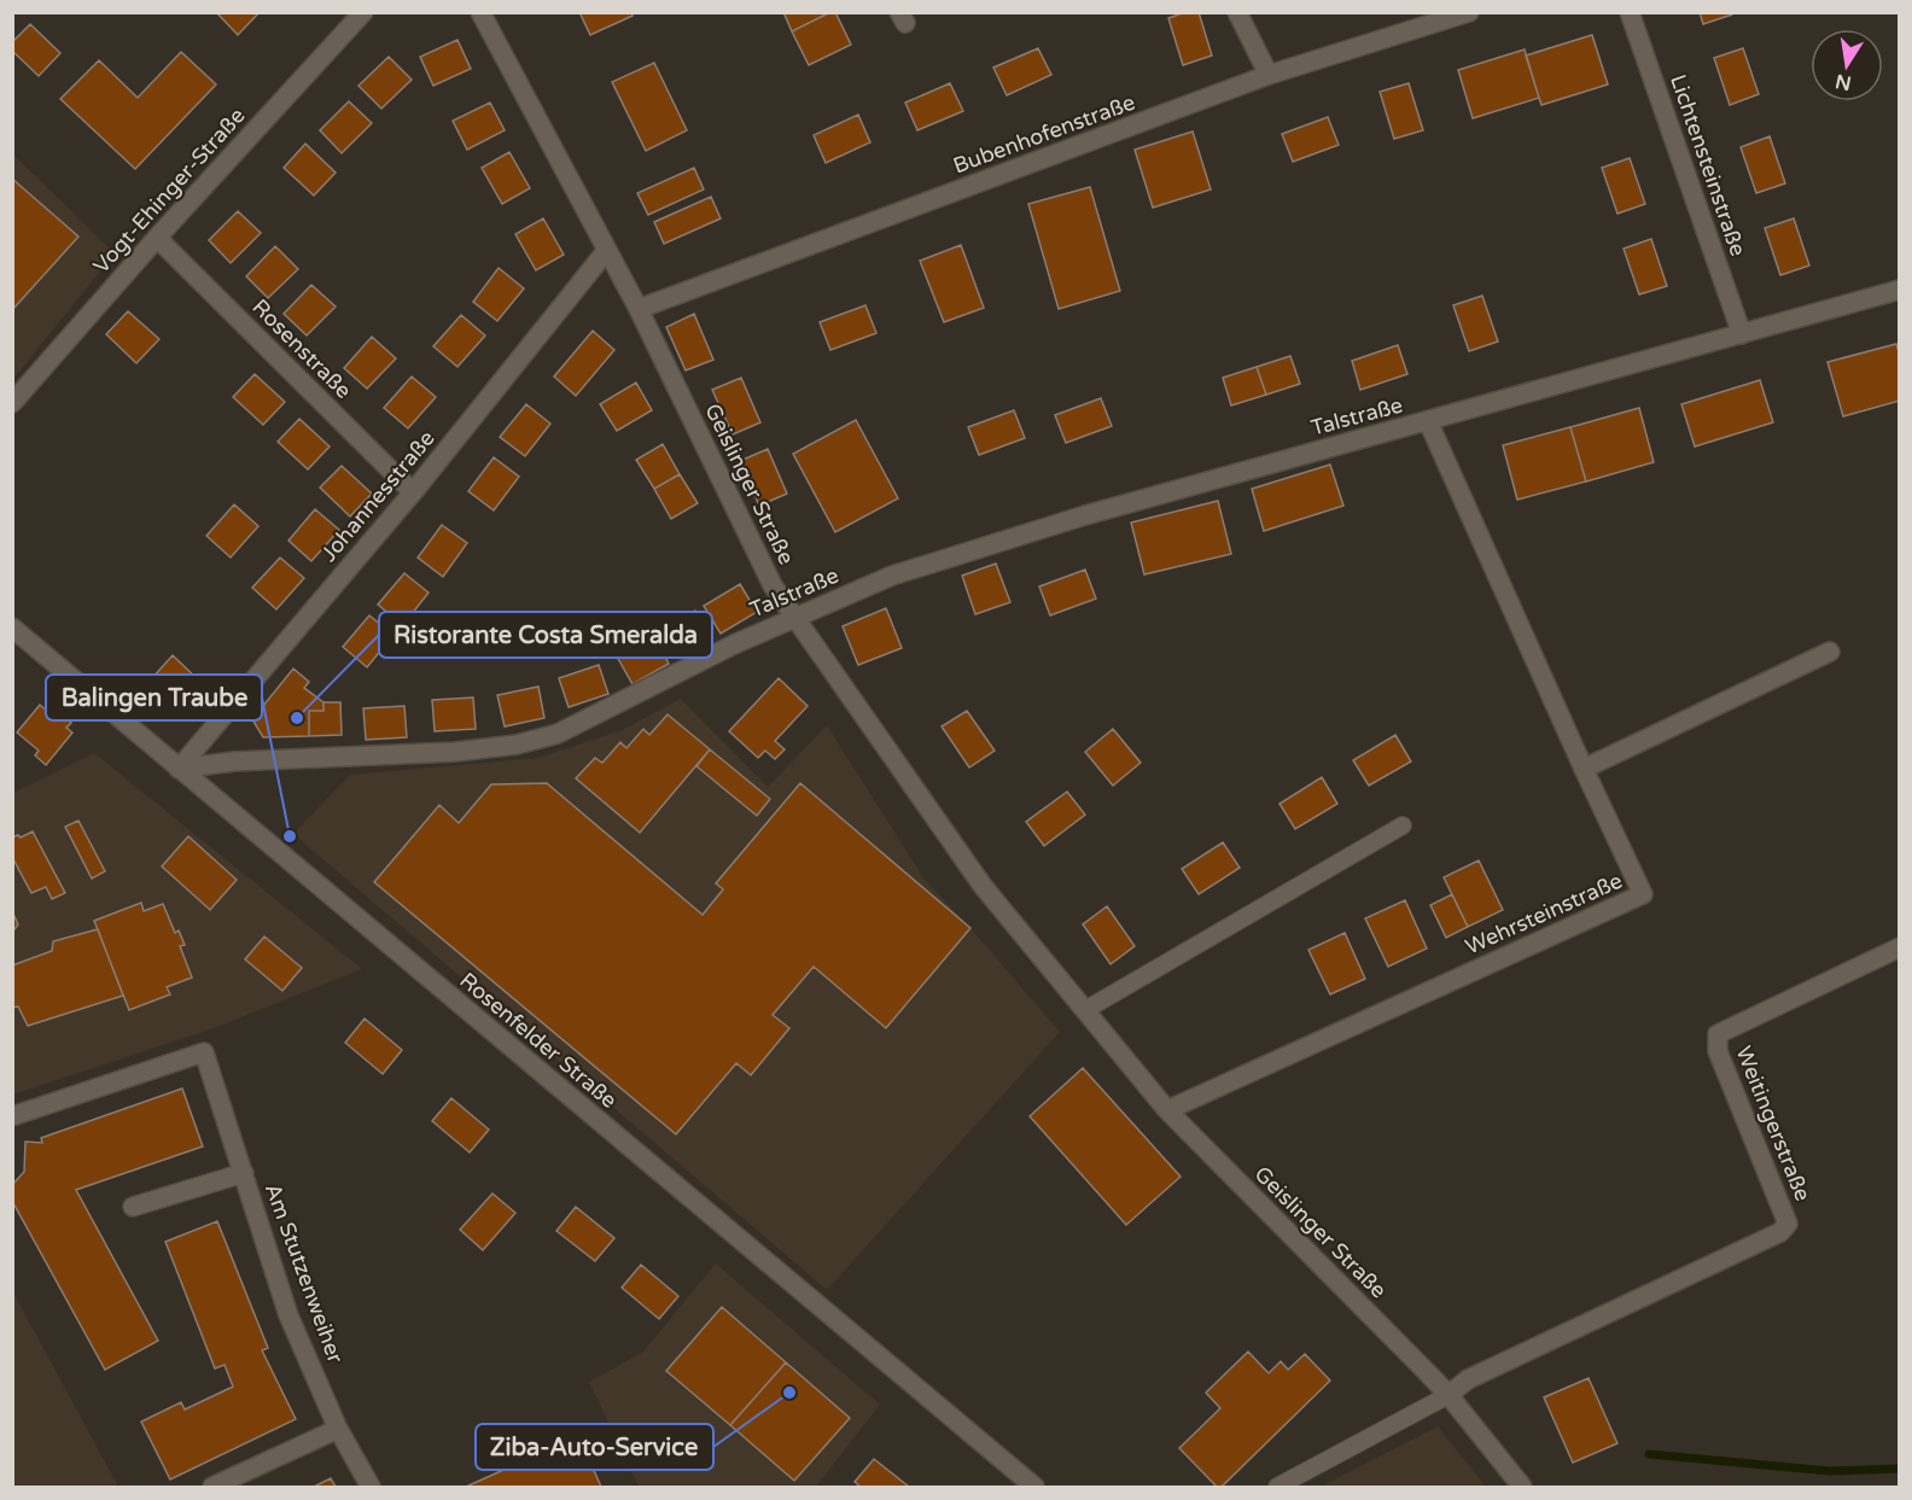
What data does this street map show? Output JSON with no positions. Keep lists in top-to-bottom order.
{
  "streets": {
    "street": [
      "Bubenhofenstraße",
      "Lichtensteinstraße",
      "Vogt-Ehinger-Straße",
      "Rosenstraße",
      "Talstraße",
      "Geislinger Straße",
      "Johannesstraße",
      "Wehrsteinstraße",
      "Rosenfelder Straße",
      "Weitingerstraße",
      "Am Stutzenweiher"
    ]
  },
  "crossings": [
    ["Bubenhofenstraße", "Geislinger Straße"],
    ["Lichtensteinstraße", "Talstraße"],
    ["Vogt-Ehinger-Straße", "Rosenstraße"],
    ["Rosenstraße", "Johannesstraße"],
    ["Talstraße", "Geislinger Straße"],
    ["Talstraße", "Johannesstraße"],
    ["Talstraße", "Wehrsteinstraße"],
    ["Talstraße", "Rosenfelder Straße"],
    ["Geislinger Straße", "Johannesstraße"],
    ["Geislinger Straße", "Wehrsteinstraße"],
    ["Geislinger Straße", "Weitingerstraße"],
    ["Johannesstraße", "Rosenfelder Straße"]
  ],
  "places": ["Ristorante Costa Smeralda", "Balingen Traube", "Ziba-Auto-Service"],
  "north": "bottom"
}
